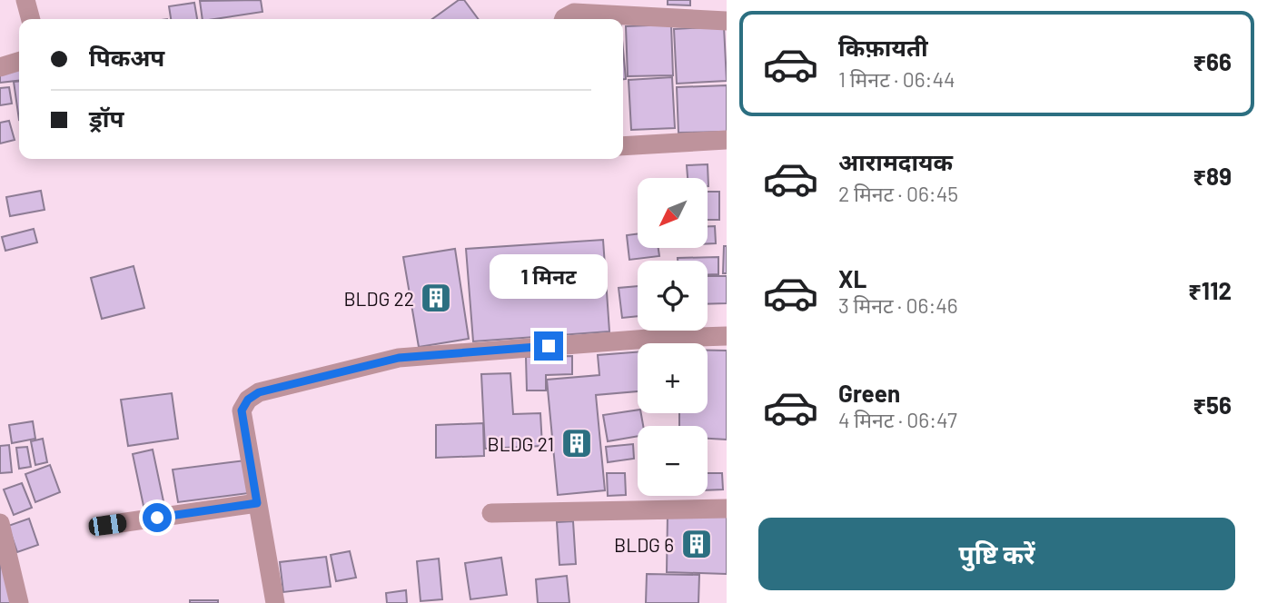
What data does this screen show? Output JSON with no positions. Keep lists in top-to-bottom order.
{
  "places": {
    "building": ["BLDG 22", "BLDG 21", "BLDG 6"]
  },
  "north": "bottom left",
  "page": {
    "list": [
      {
        "name": "किफ़ायती",
        "note": "1 मिनट · 06:44",
        "value": "₹66"
      },
      {
        "name": "आरामदायक",
        "note": "2 मिनट · 06:45",
        "value": "₹89"
      },
      {
        "name": "XL",
        "note": "3 मिनट · 06:46",
        "value": "₹112"
      },
      {
        "name": "Green",
        "note": "4 मिनट · 06:47",
        "value": "₹56"
      }
    ],
    "banner": ["पिकअप", "ड्रॉप"],
    "map_buttons": ["+", "−"],
    "bubble": "1 मिनट",
    "buttons": "पुष्टि करें"
  }
}
